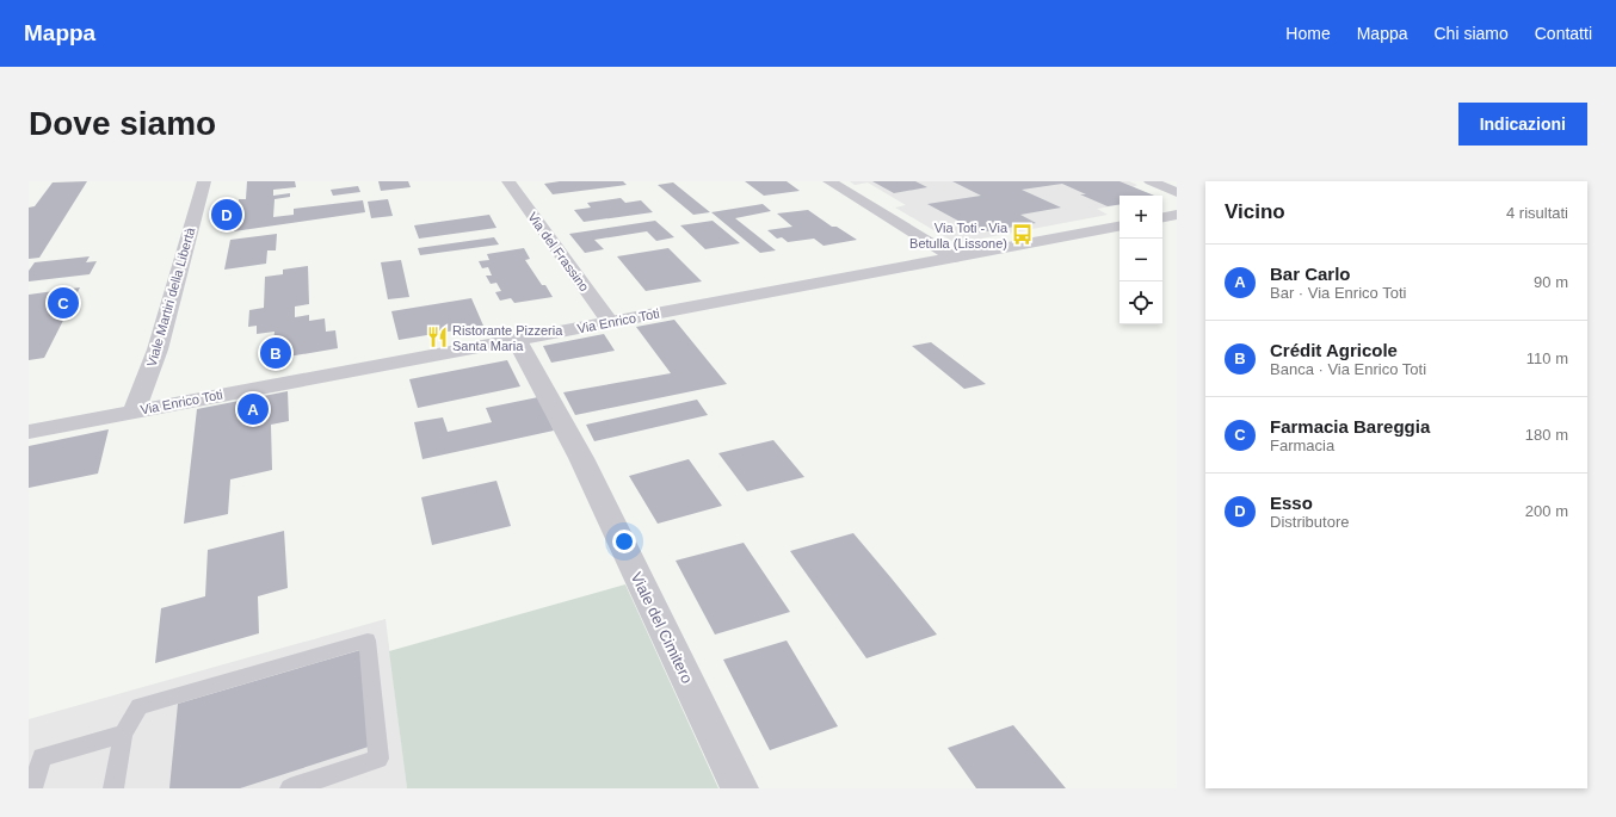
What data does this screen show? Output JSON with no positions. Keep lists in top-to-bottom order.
{
  "streets": {
    "street": [
      "Via del Frassino",
      "Viale Martiri della Libertà",
      "Via Enrico Toti",
      "Viale del Cimitero"
    ]
  },
  "crossings": [
    ["Via del Frassino", "Via Enrico Toti"],
    ["Viale Martiri della Libertà", "Via Enrico Toti"],
    ["Via Enrico Toti", "Viale del Cimitero"]
  ],
  "places": {
    "bus stop": ["Via Toti - Via Betulla (Lissone)"],
    "restaurant": ["Ristorante Pizzeria Santa Maria"]
  },
  "page": {
    "header": "Mappa",
    "nav": [
      "Home",
      "Mappa",
      "Chi siamo",
      "Contatti"
    ],
    "buttons": "Indicazioni",
    "title": "Dove siamo",
    "heading": ["Vicino", "4 risultati"],
    "map_buttons": ["+", "−"],
    "pins": [
      "D",
      "C",
      "B",
      "A"
    ],
    "list": [
      {
        "mark": "A",
        "name": "Bar Carlo",
        "note": "Bar · Via Enrico Toti",
        "value": "90 m"
      },
      {
        "mark": "B",
        "name": "Crédit Agricole",
        "note": "Banca · Via Enrico Toti",
        "value": "110 m"
      },
      {
        "mark": "C",
        "name": "Farmacia Bareggia",
        "note": "Farmacia",
        "value": "180 m"
      },
      {
        "mark": "D",
        "name": "Esso",
        "note": "Distributore",
        "value": "200 m"
      }
    ]
  }
}
